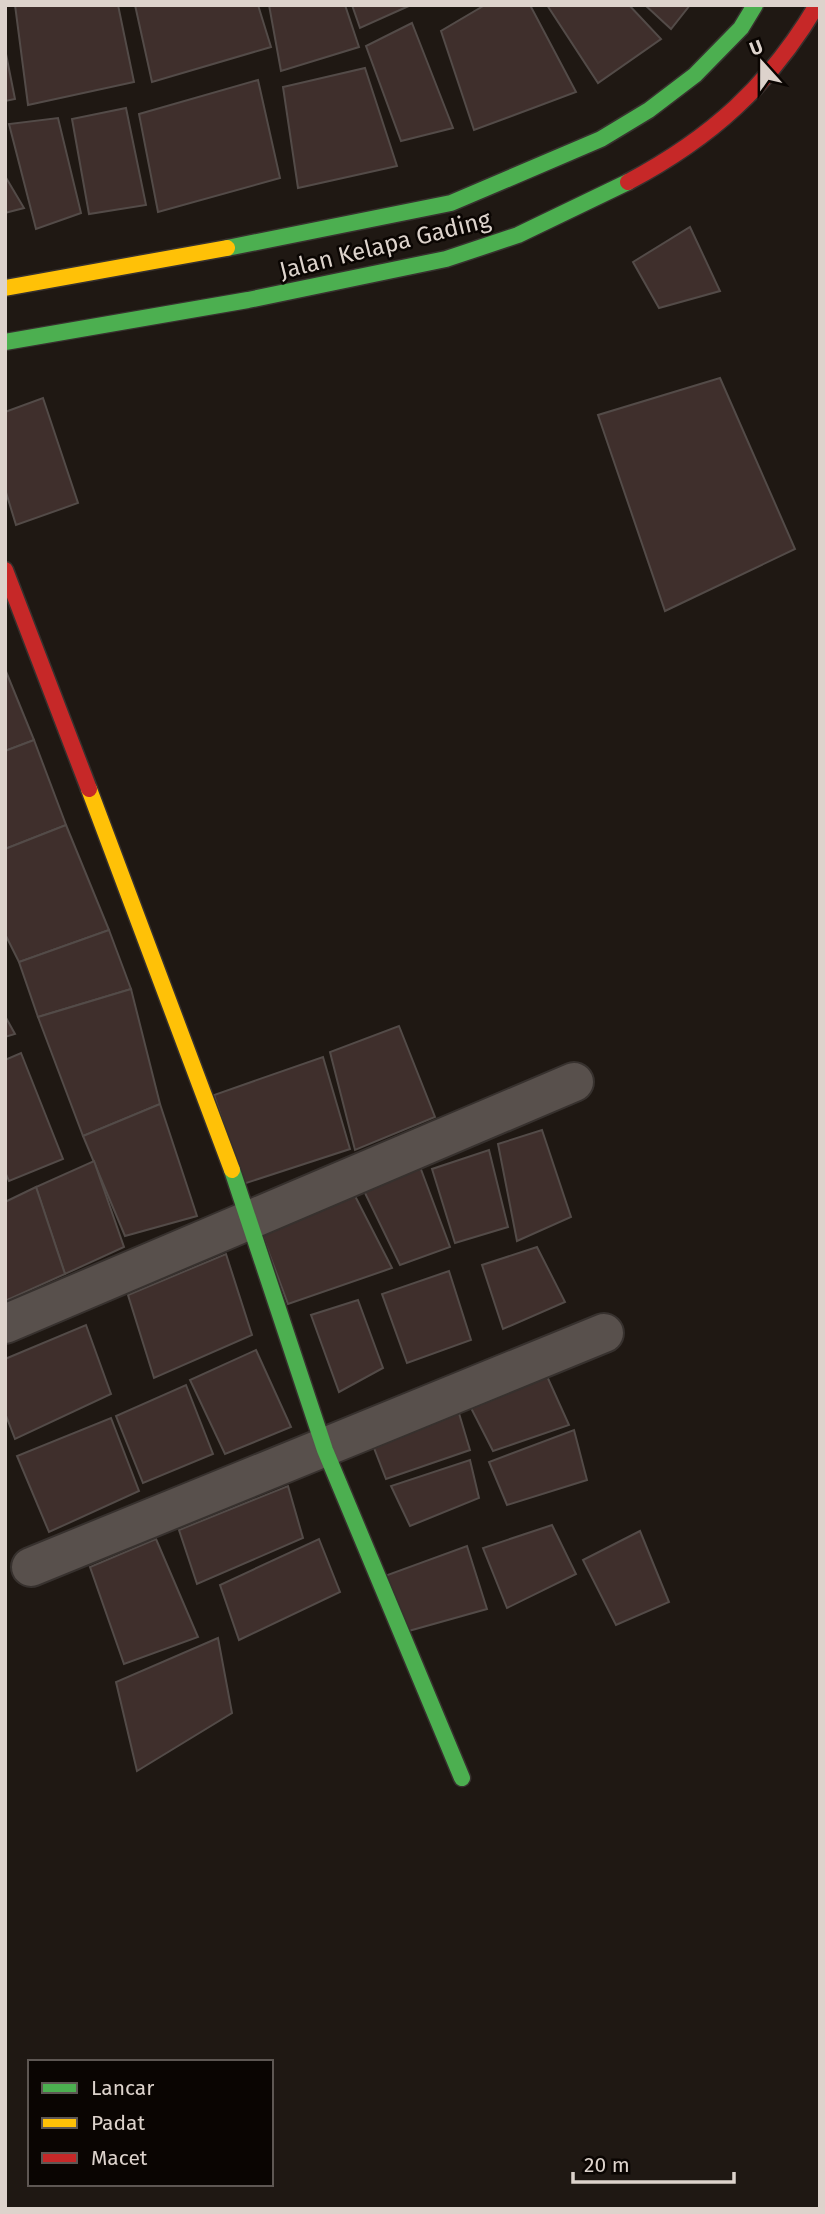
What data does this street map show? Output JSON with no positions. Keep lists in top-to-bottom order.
{
  "streets": {
    "street": ["Jalan Kelapa Gading"]
  },
  "legend": ["Lancar", "Padat", "Macet"],
  "scale_bar": "20 m",
  "north": "top"
}
